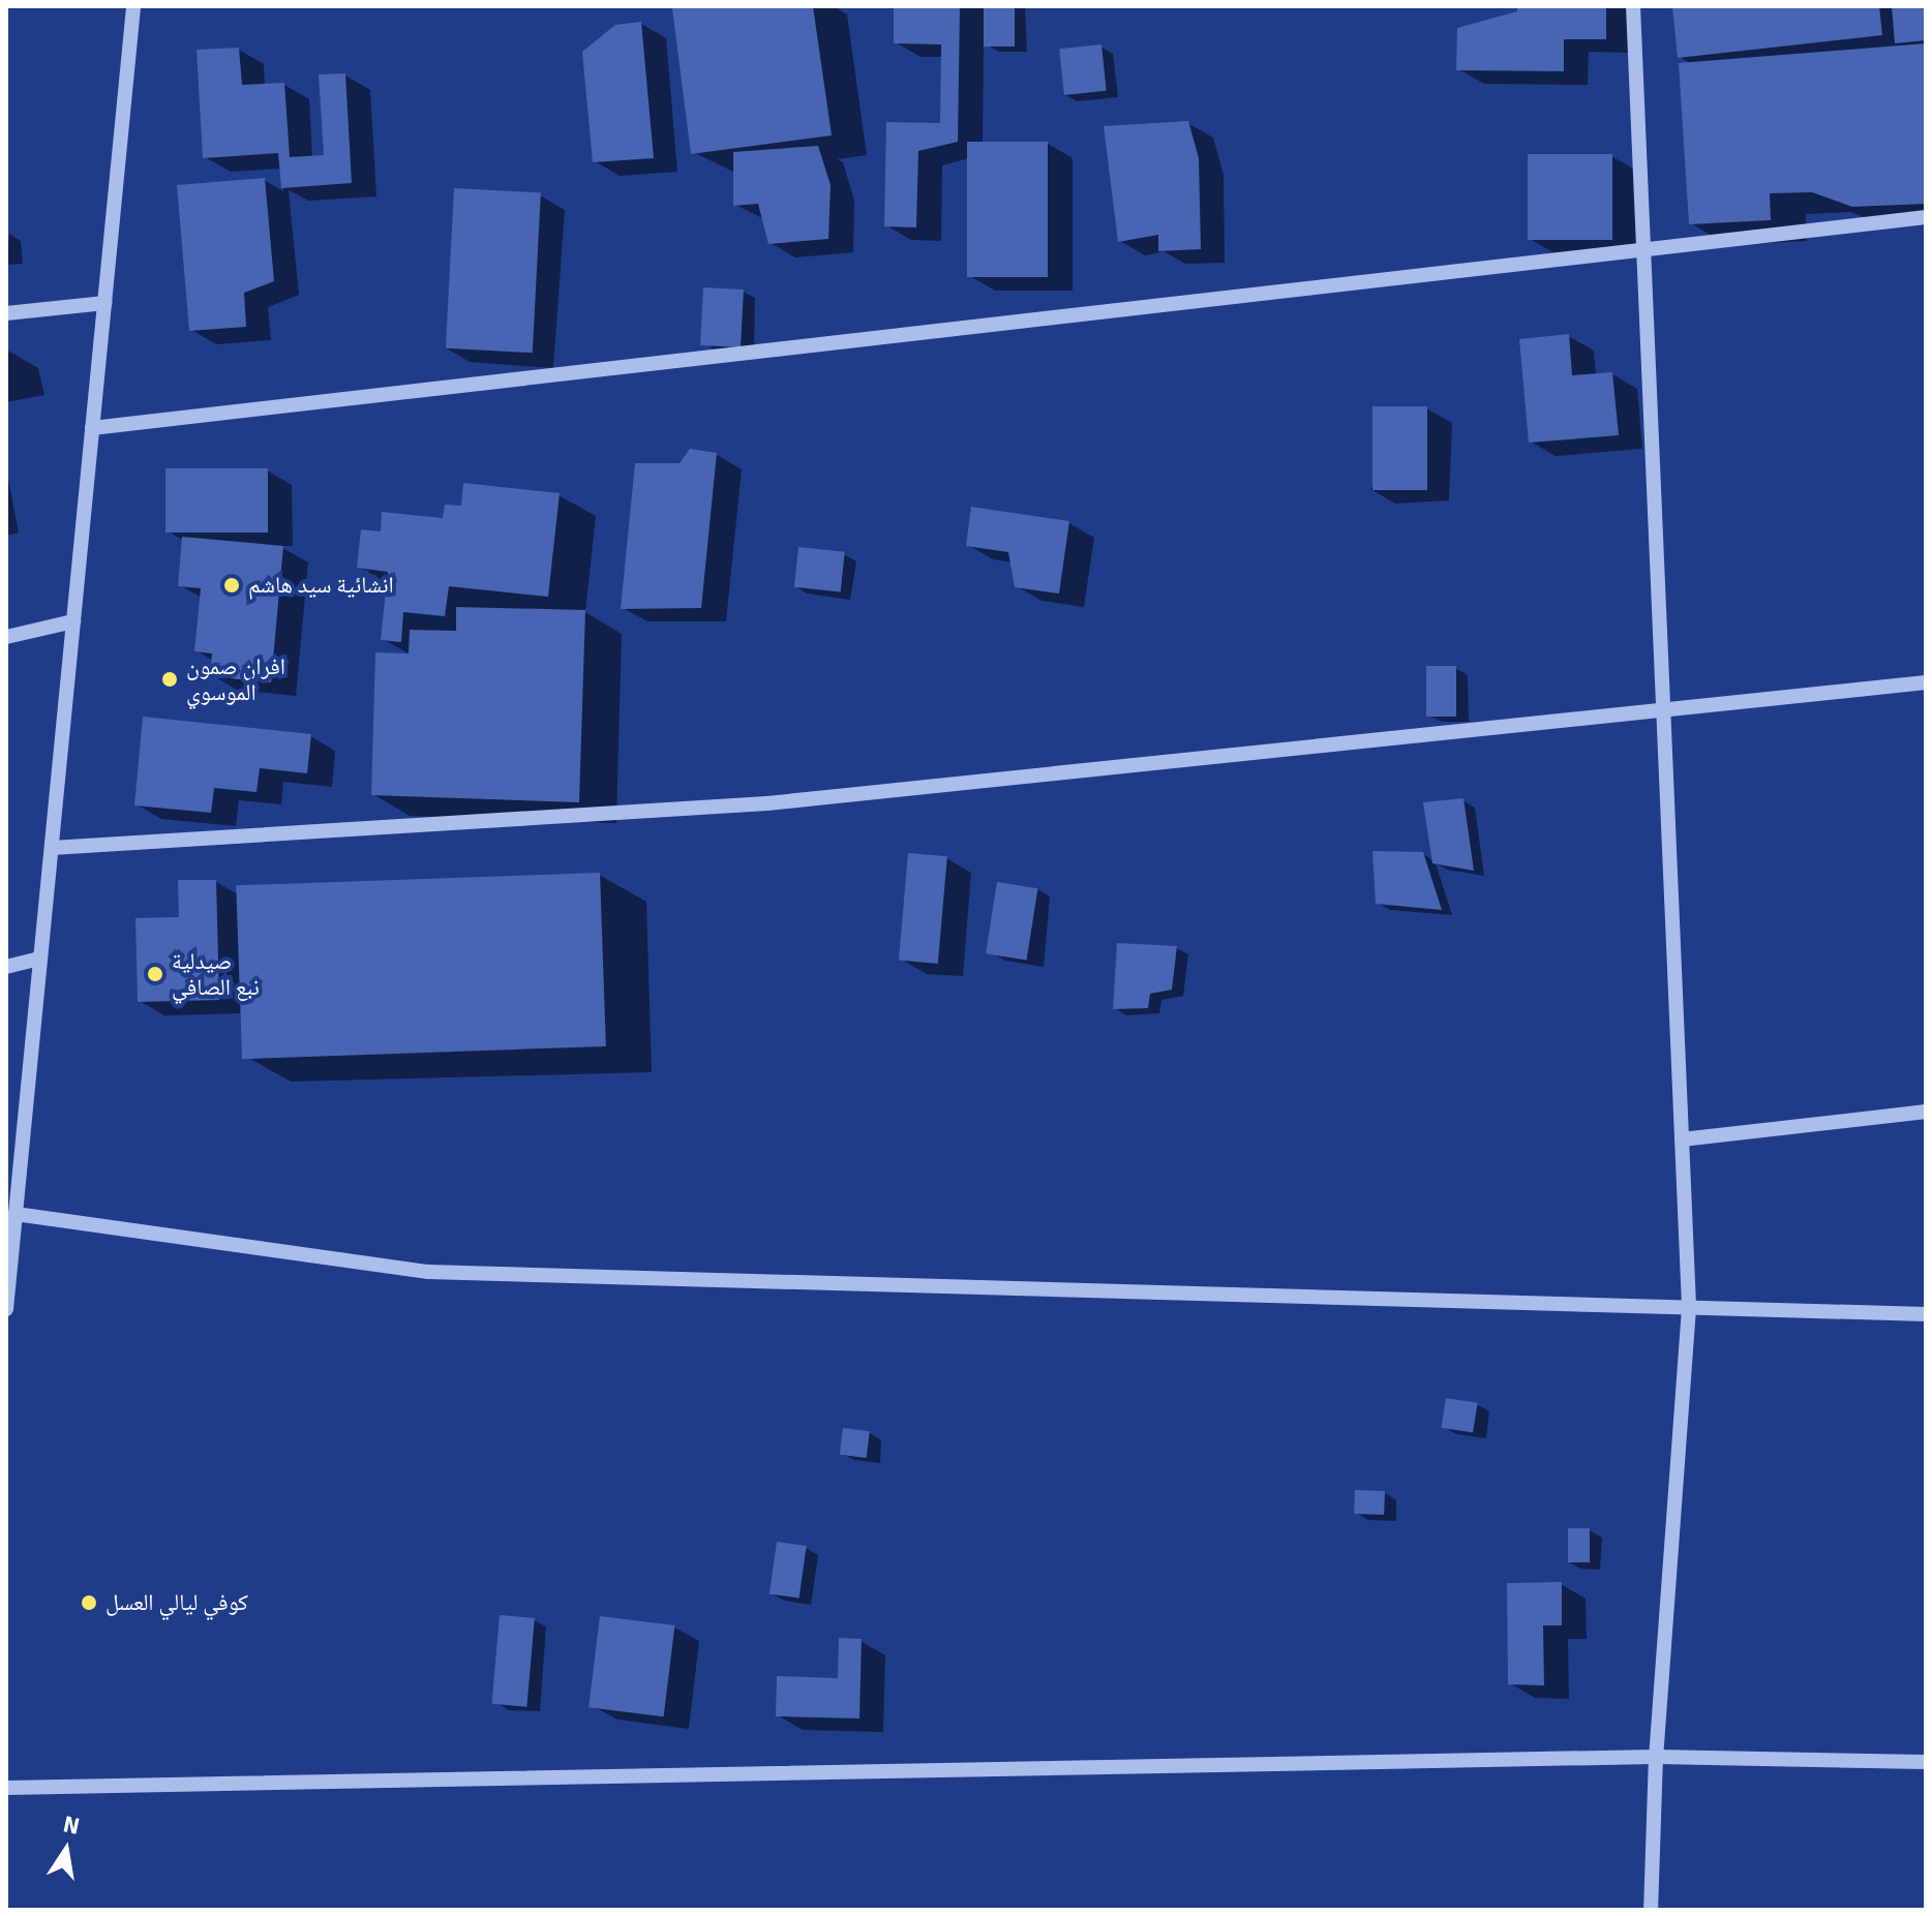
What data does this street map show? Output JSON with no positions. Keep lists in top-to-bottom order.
{
  "places": [
    "انشائية سيد هاشم",
    "افران صمون الموسوي",
    "صيدلية نبع الصافي",
    "كوفي ليالي العسل"
  ],
  "north": "top"
}
